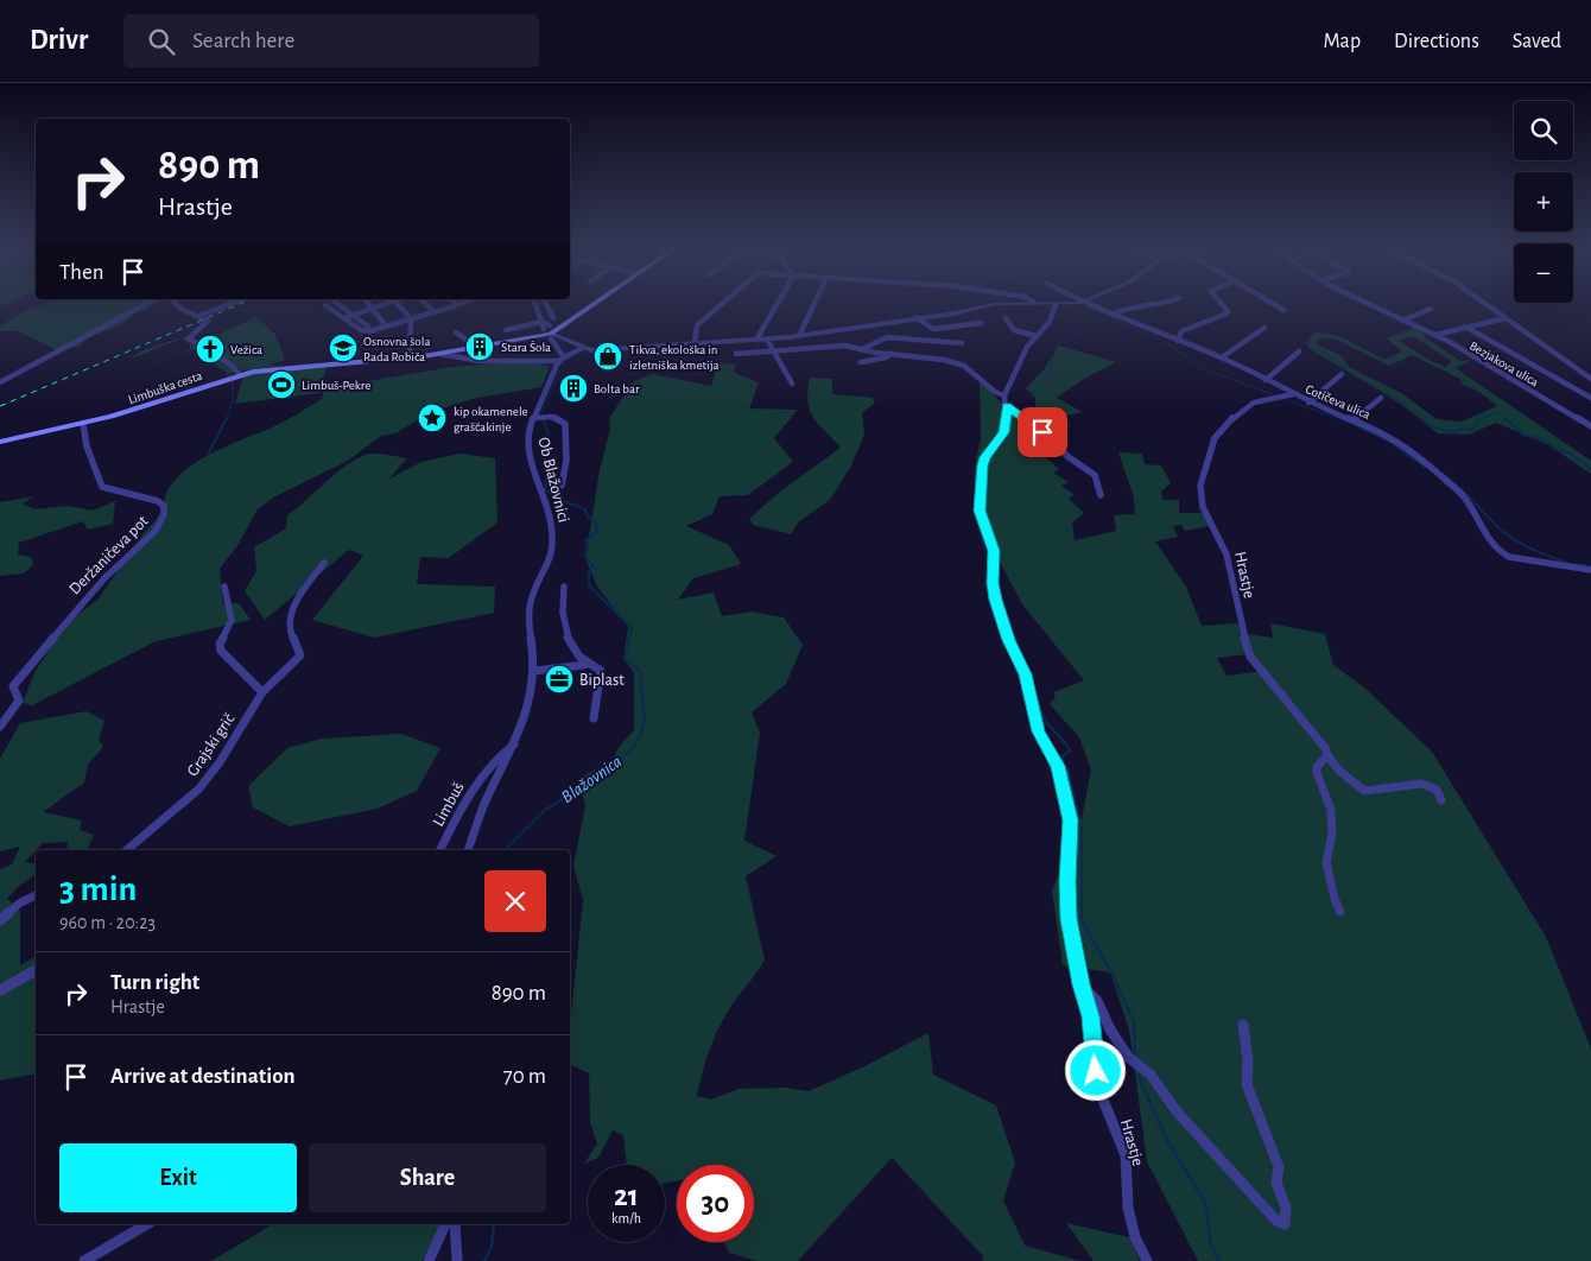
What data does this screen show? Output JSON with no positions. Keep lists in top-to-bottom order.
{
  "streets": {
    "main road": ["Limbuška cesta"],
    "street": [
      "Bezjakova ulica",
      "Cotičeva ulica",
      "Ob Blažovnici",
      "Deržaničeva pot",
      "Hrastje",
      "Grajski grič",
      "Limbuš"
    ]
  },
  "crossings": [
    ["Limbuška cesta", "Deržaničeva pot"],
    ["Cotičeva ulica", "Hrastje"],
    ["Ob Blažovnici", "Limbuš"]
  ],
  "water": ["Blažovnica"],
  "places": {
    "building": ["Stara Šola", "Bolta bar"],
    "school or university": ["Osnovna šola Rada Robiča"],
    "church": ["Vežica"],
    "shop": ["Tikva, ekološka in izletniška kmetija"],
    "sports": ["Limbuš-Pekre"],
    "place": ["kip okamenele graščakinje"],
    "office": ["Biplast"]
  },
  "page": {
    "header": "Drivr",
    "search": "Search here",
    "nav": ["Map", "Directions", "Saved"],
    "map_buttons": ["+", "−"],
    "turn": ["890 m", "Hrastje"],
    "then": "Then",
    "heading": ["3 min", "960 m · 20:23"],
    "list": [
      {
        "name": "Turn right",
        "note": "Hrastje",
        "value": "890 m"
      },
      {
        "name": "Arrive at destination",
        "value": "70 m"
      }
    ],
    "buttons": ["Exit", "Share"],
    "speed": "21 km/h",
    "limit": "30"
  }
}
